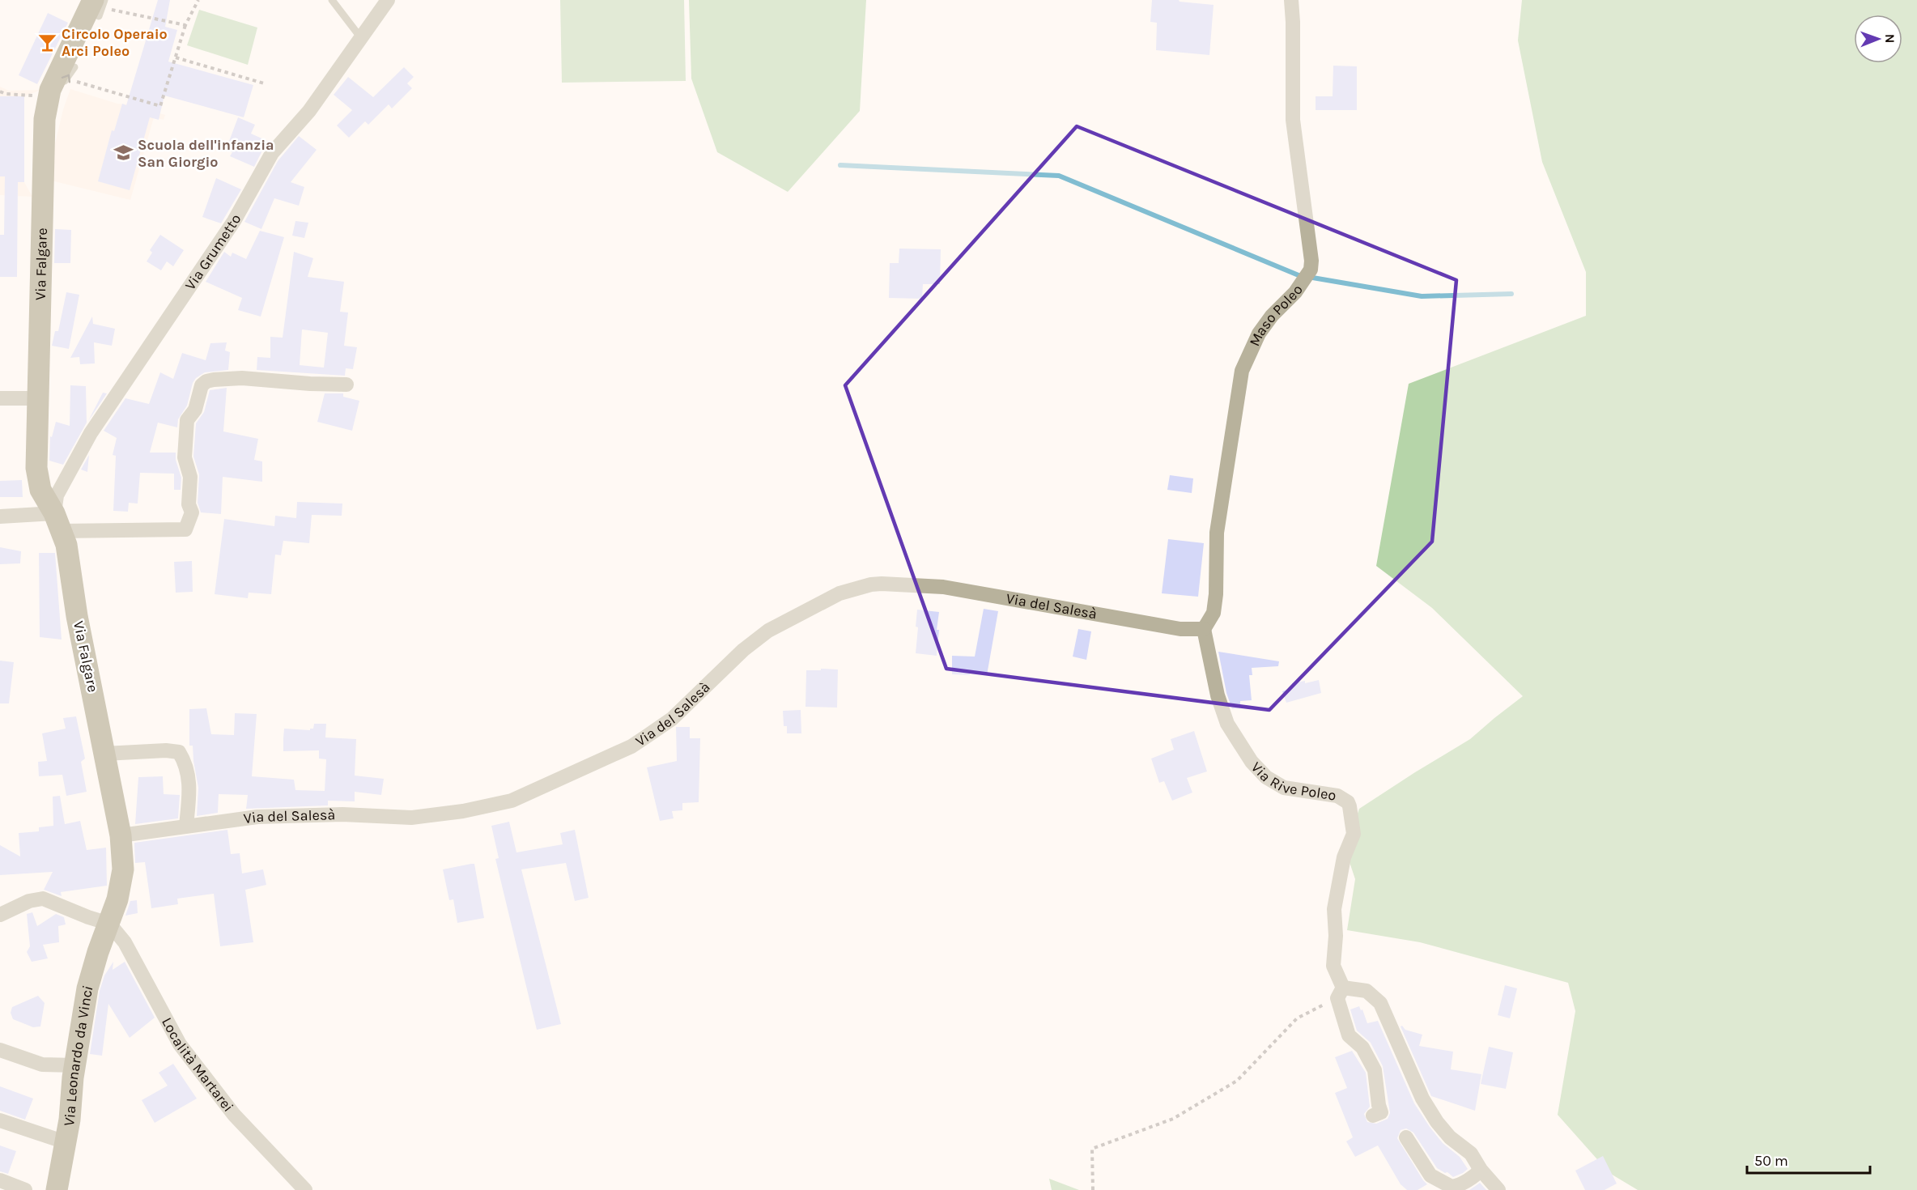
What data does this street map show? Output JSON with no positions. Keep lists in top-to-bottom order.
{
  "streets": {
    "street": [
      "Via Grumetto",
      "Via Falgare",
      "Maso Poleo",
      "Via del Salesà",
      "Via Rive Poleo",
      "Via Leonardo da Vinci",
      "Località Martarei"
    ]
  },
  "crossings": [
    ["Via Grumetto", "Via Falgare"],
    ["Via Falgare", "Via del Salesà"],
    ["Via Falgare", "Via Leonardo da Vinci"],
    ["Via Falgare", "Località Martarei"],
    ["Maso Poleo", "Via del Salesà"],
    ["Maso Poleo", "Via Rive Poleo"],
    ["Via del Salesà", "Via Rive Poleo"],
    ["Via Leonardo da Vinci", "Località Martarei"]
  ],
  "places": {
    "bar": ["Circolo Operaio Arci Poleo"],
    "school or university": ["Scuola dell'infanzia San Giorgio"]
  },
  "scale_bar": "50 m",
  "north": "right"
}
